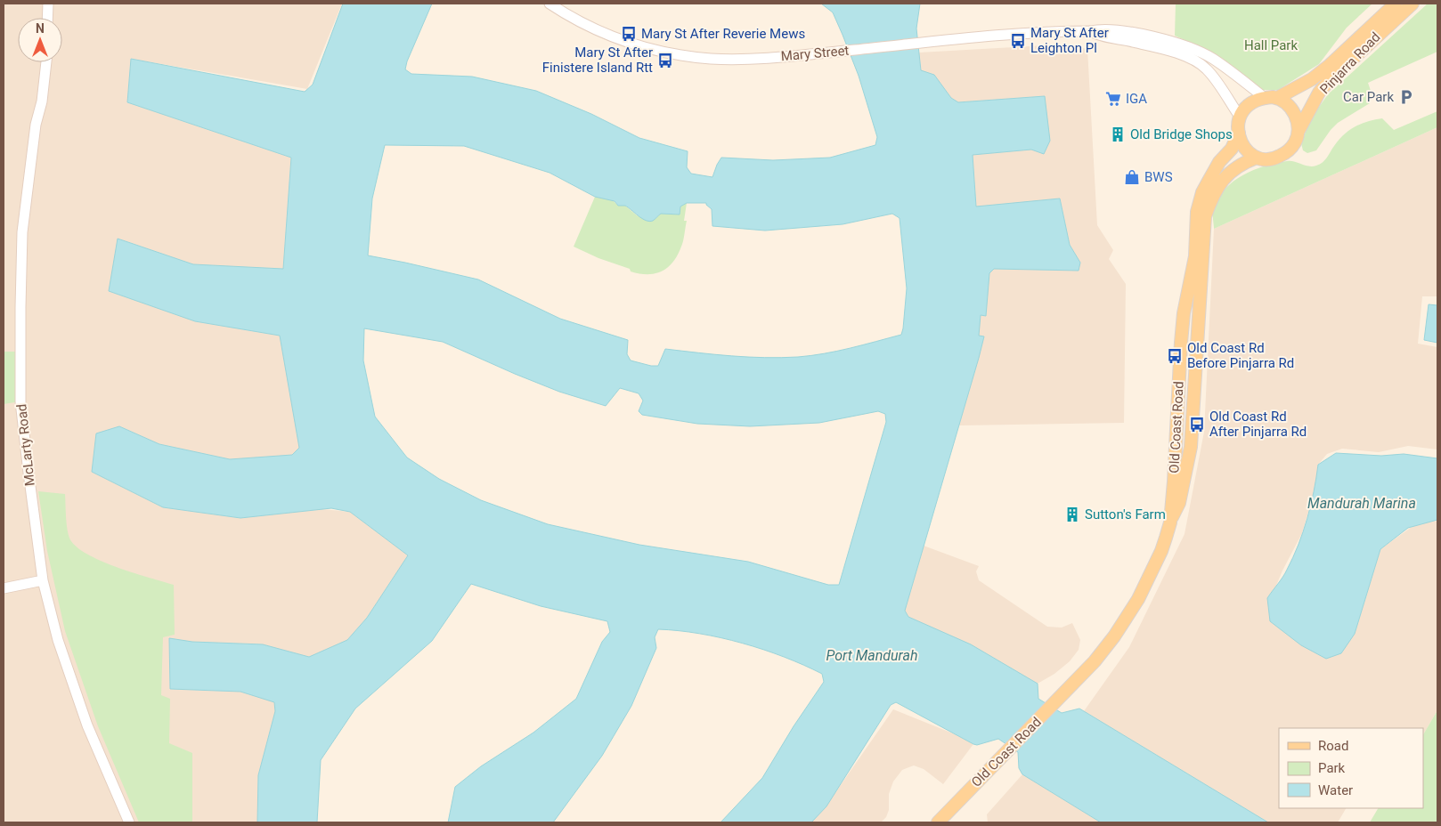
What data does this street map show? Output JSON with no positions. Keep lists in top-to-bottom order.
{
  "streets": {
    "main road": ["Pinjarra Road", "Old Coast Road"],
    "street": ["Mary Street", "McLarty Road"]
  },
  "crossings": [
    ["Mary Street", "Pinjarra Road"],
    ["Mary Street", "Old Coast Road"],
    ["Pinjarra Road", "Old Coast Road"]
  ],
  "water": ["Mandurah Marina", "Port Mandurah"],
  "parks": ["Hall Park"],
  "places": {
    "bus stop": [
      "Mary St After Reverie Mews",
      "Mary St After Leighton Pl",
      "Mary St After Finistere Island Rtt",
      "Old Coast Rd Before Pinjarra Rd",
      "Old Coast Rd After Pinjarra Rd"
    ],
    "parking": ["Car Park"],
    "supermarket": ["IGA"],
    "building": ["Old Bridge Shops", "Sutton's Farm"],
    "shop": ["BWS"]
  },
  "legend": ["Road", "Park", "Water"],
  "north": "top"
}
